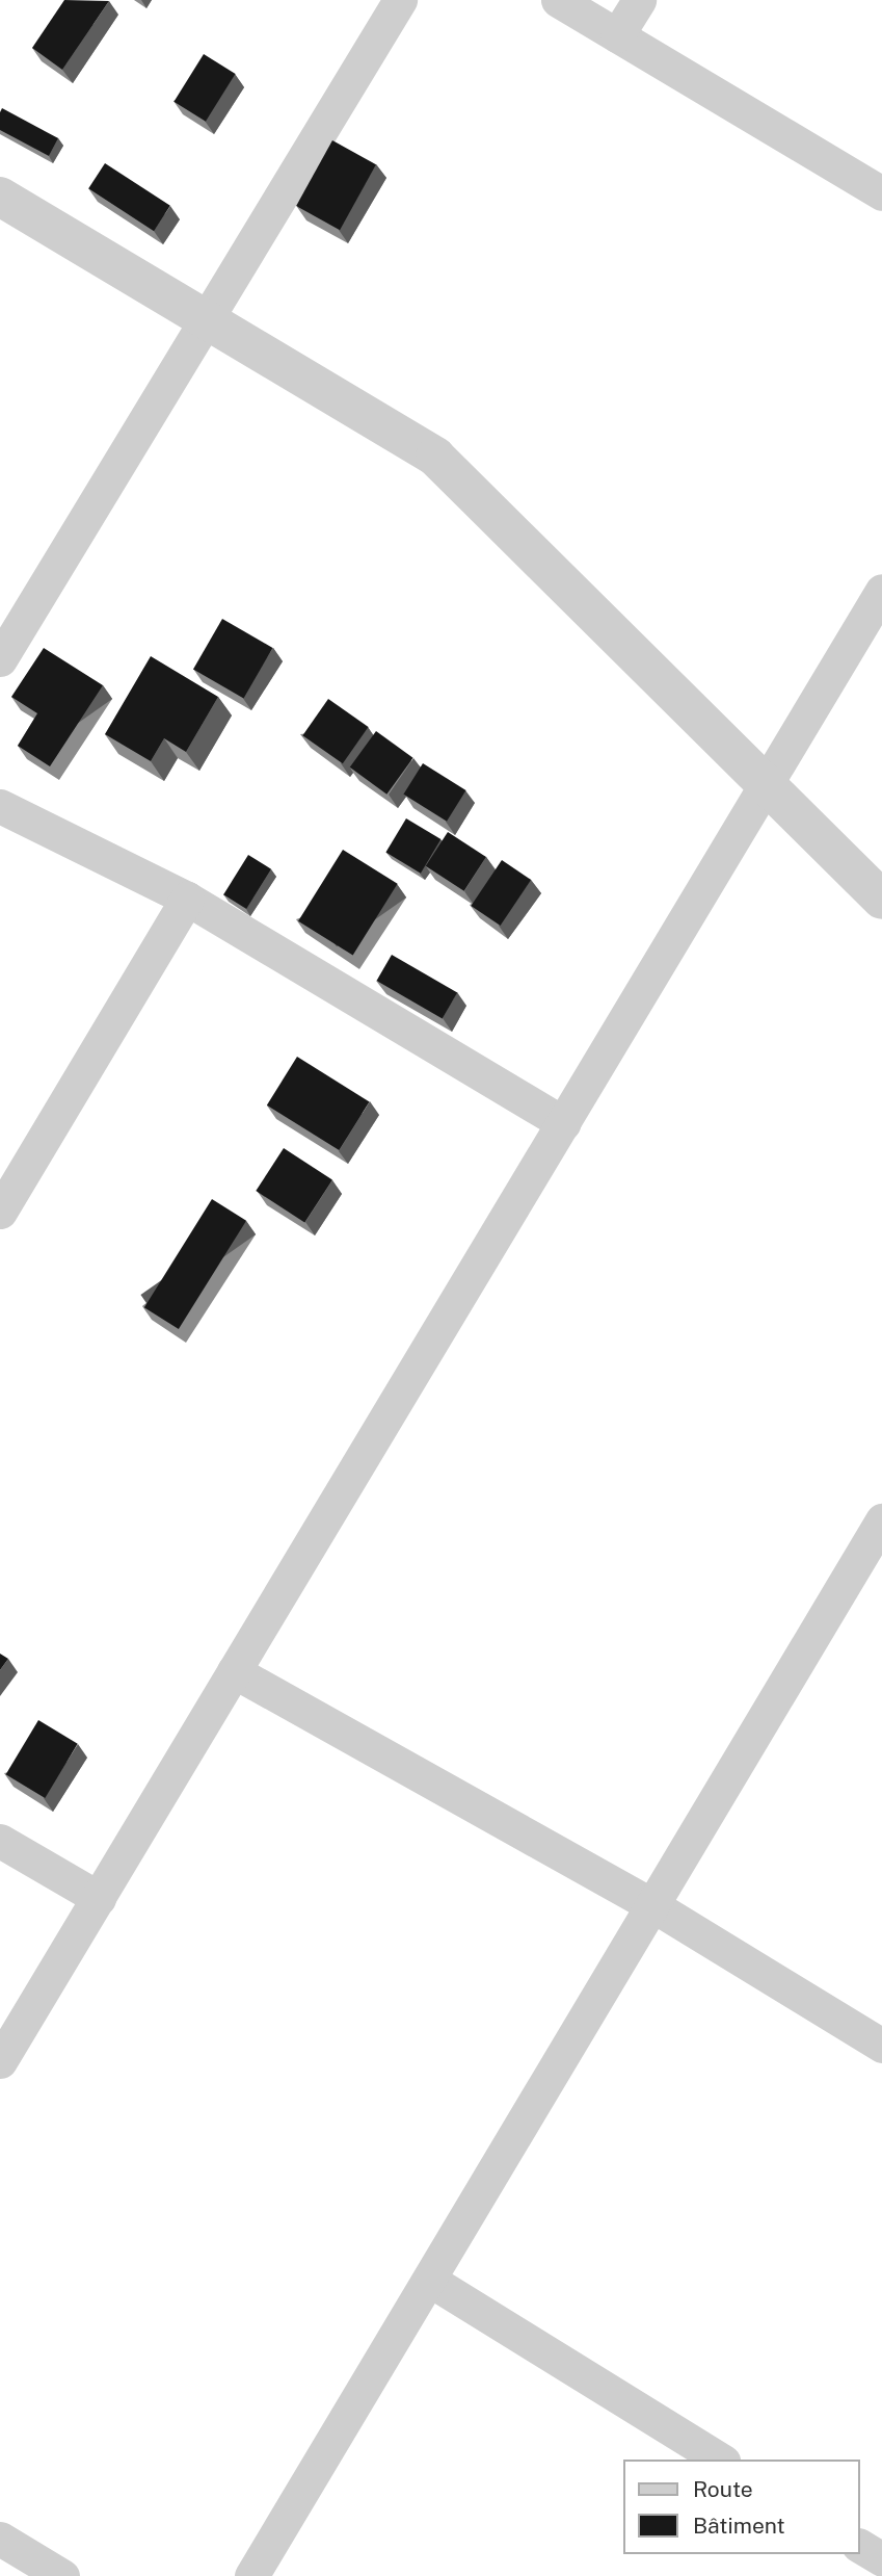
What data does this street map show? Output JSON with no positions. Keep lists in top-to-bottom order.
{
  "legend": ["Route", "Bâtiment"]
}
